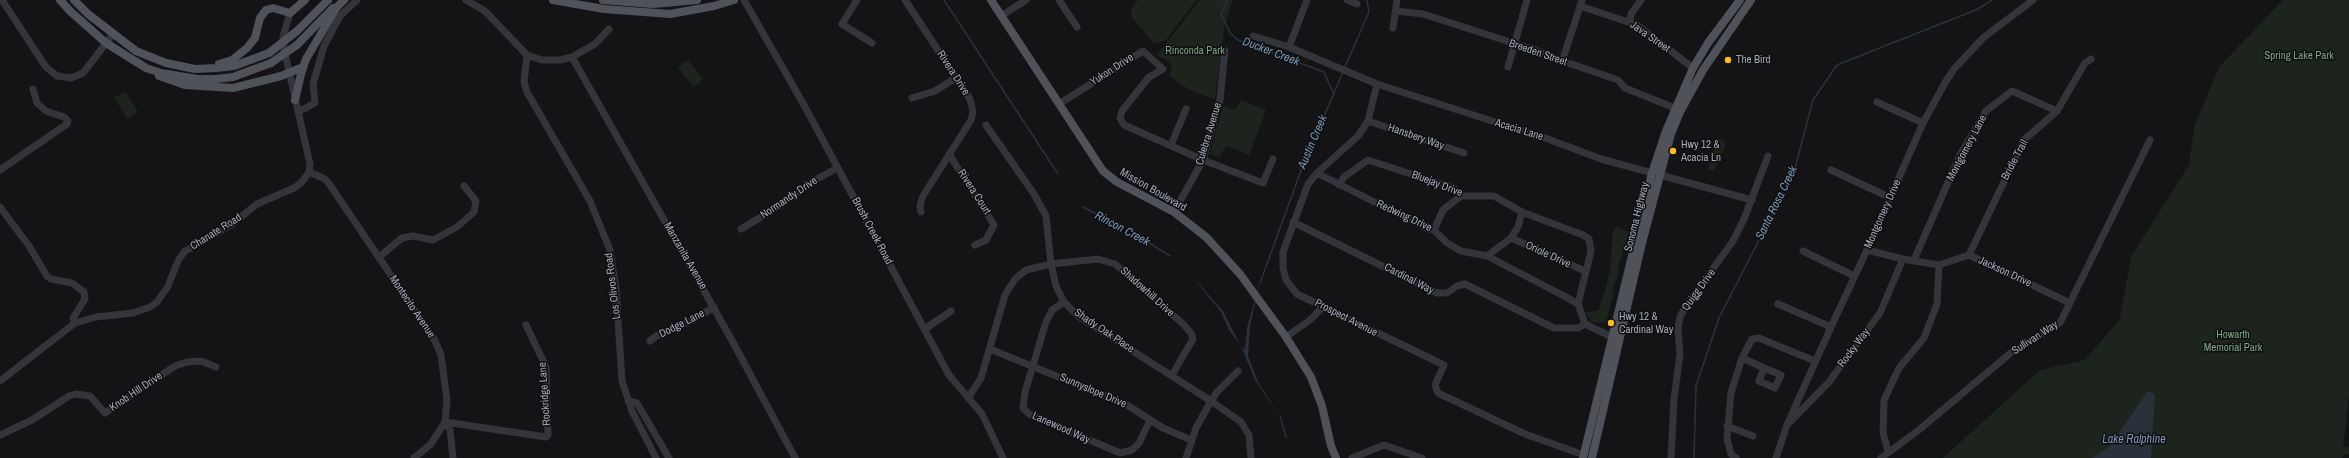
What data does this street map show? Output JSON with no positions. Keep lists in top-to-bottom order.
{
  "streets": {
    "main road": ["Mission Boulevard", "Sonoma Highway"],
    "street": [
      "Java Street",
      "Breeden Street",
      "Yukon Drive",
      "Rivera Drive",
      "Acacia Lane",
      "Culebra Avenue",
      "Hansbery Way",
      "Montgomery Lane",
      "Bridle Trail",
      "Bluejay Drive",
      "Rivera Court",
      "Normandy Drive",
      "Montgomery Drive",
      "Redwing Drive",
      "Brush Creek Road",
      "Chanate Road",
      "Oriole Drive",
      "Manzanita Avenue",
      "Jackson Drive",
      "Cardinal Way",
      "Los Olivos Road",
      "Quigg Drive",
      "Shadowhill Drive",
      "Montecito Avenue",
      "Prospect Avenue",
      "Dodge Lane",
      "Shady Oak Place",
      "Sullivan Way",
      "Rocky Way",
      "Sunnyslope Drive",
      "Knob Hill Drive",
      "Rockridge Lane",
      "Lanewood Way"
    ]
  },
  "crossings": [
    ["Java Street", "Sonoma Highway"],
    ["Breeden Street", "Sonoma Highway"],
    ["Yukon Drive", "Mission Boulevard"],
    ["Rivera Drive", "Rivera Court"],
    ["Acacia Lane", "Sonoma Highway"],
    ["Acacia Lane", "Quigg Drive"],
    ["Acacia Lane", "Prospect Avenue"],
    ["Culebra Avenue", "Mission Boulevard"],
    ["Hansbery Way", "Prospect Avenue"],
    ["Montgomery Lane", "Bridle Trail"],
    ["Montgomery Lane", "Jackson Drive"],
    ["Bridle Trail", "Jackson Drive"],
    ["Bluejay Drive", "Redwing Drive"],
    ["Bluejay Drive", "Oriole Drive"],
    ["Normandy Drive", "Brush Creek Road"],
    ["Montgomery Drive", "Jackson Drive"],
    ["Montgomery Drive", "Rocky Way"],
    ["Redwing Drive", "Oriole Drive"],
    ["Redwing Drive", "Prospect Avenue"],
    ["Sonoma Highway", "Prospect Avenue"],
    ["Brush Creek Road", "Shadowhill Drive"],
    ["Chanate Road", "Montecito Avenue"],
    ["Manzanita Avenue", "Dodge Lane"],
    ["Jackson Drive", "Sullivan Way"],
    ["Jackson Drive", "Rocky Way"],
    ["Cardinal Way", "Prospect Avenue"],
    ["Shadowhill Drive", "Shady Oak Place"],
    ["Shadowhill Drive", "Sunnyslope Drive"],
    ["Montecito Avenue", "Rockridge Lane"],
    ["Shady Oak Place", "Lanewood Way"],
    ["Sunnyslope Drive", "Lanewood Way"]
  ],
  "water": [
    "Ducker Creek",
    "Austin Creek",
    "Santa Rosa Creek",
    "Rincon Creek",
    "Lake Ralphine"
  ],
  "parks": ["Rinconda Park", "Spring Lake Park", "Howarth Memorial Park"],
  "places": ["The Bird", "Hwy 12 & Acacia Ln", "Hwy 12 & Cardinal Way"]
}
